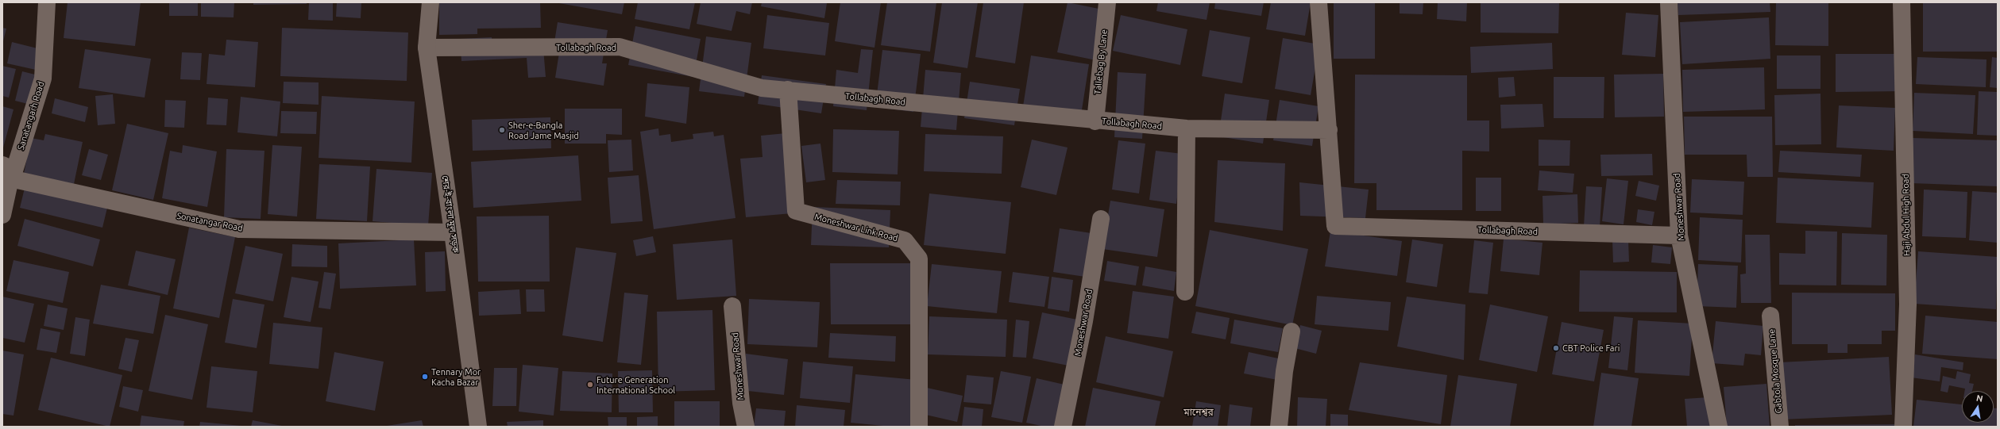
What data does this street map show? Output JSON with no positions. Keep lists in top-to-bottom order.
{
  "streets": {
    "street": [
      "Tollabagh Road",
      "Tallebag By Lane",
      "Sanatangarh Road",
      "Moneshwar Road",
      "শের-ই-বাংলা মূল সড়ক",
      "Haji Abdul High Road",
      "Sonatangar Road",
      "Moneshwar Link Road",
      "Gabtola Mosque Lane"
    ]
  },
  "crossings": [
    ["Tollabagh Road", "Tallebag By Lane"],
    ["Tollabagh Road", "Moneshwar Road"],
    ["Tollabagh Road", "শের-ই-বাংলা মূল সড়ক"],
    ["Tollabagh Road", "Moneshwar Link Road"],
    ["Sanatangarh Road", "Sonatangar Road"],
    ["শের-ই-বাংলা মূল সড়ক", "Sonatangar Road"]
  ],
  "districts": ["মানেশ্বর"],
  "places": [
    "Sher-e-Bangla Road Jame Masjid",
    "CBT Police Fari",
    "Tennary Mor Kacha Bazar",
    "Future Generation International School"
  ],
  "north": "top"
}
